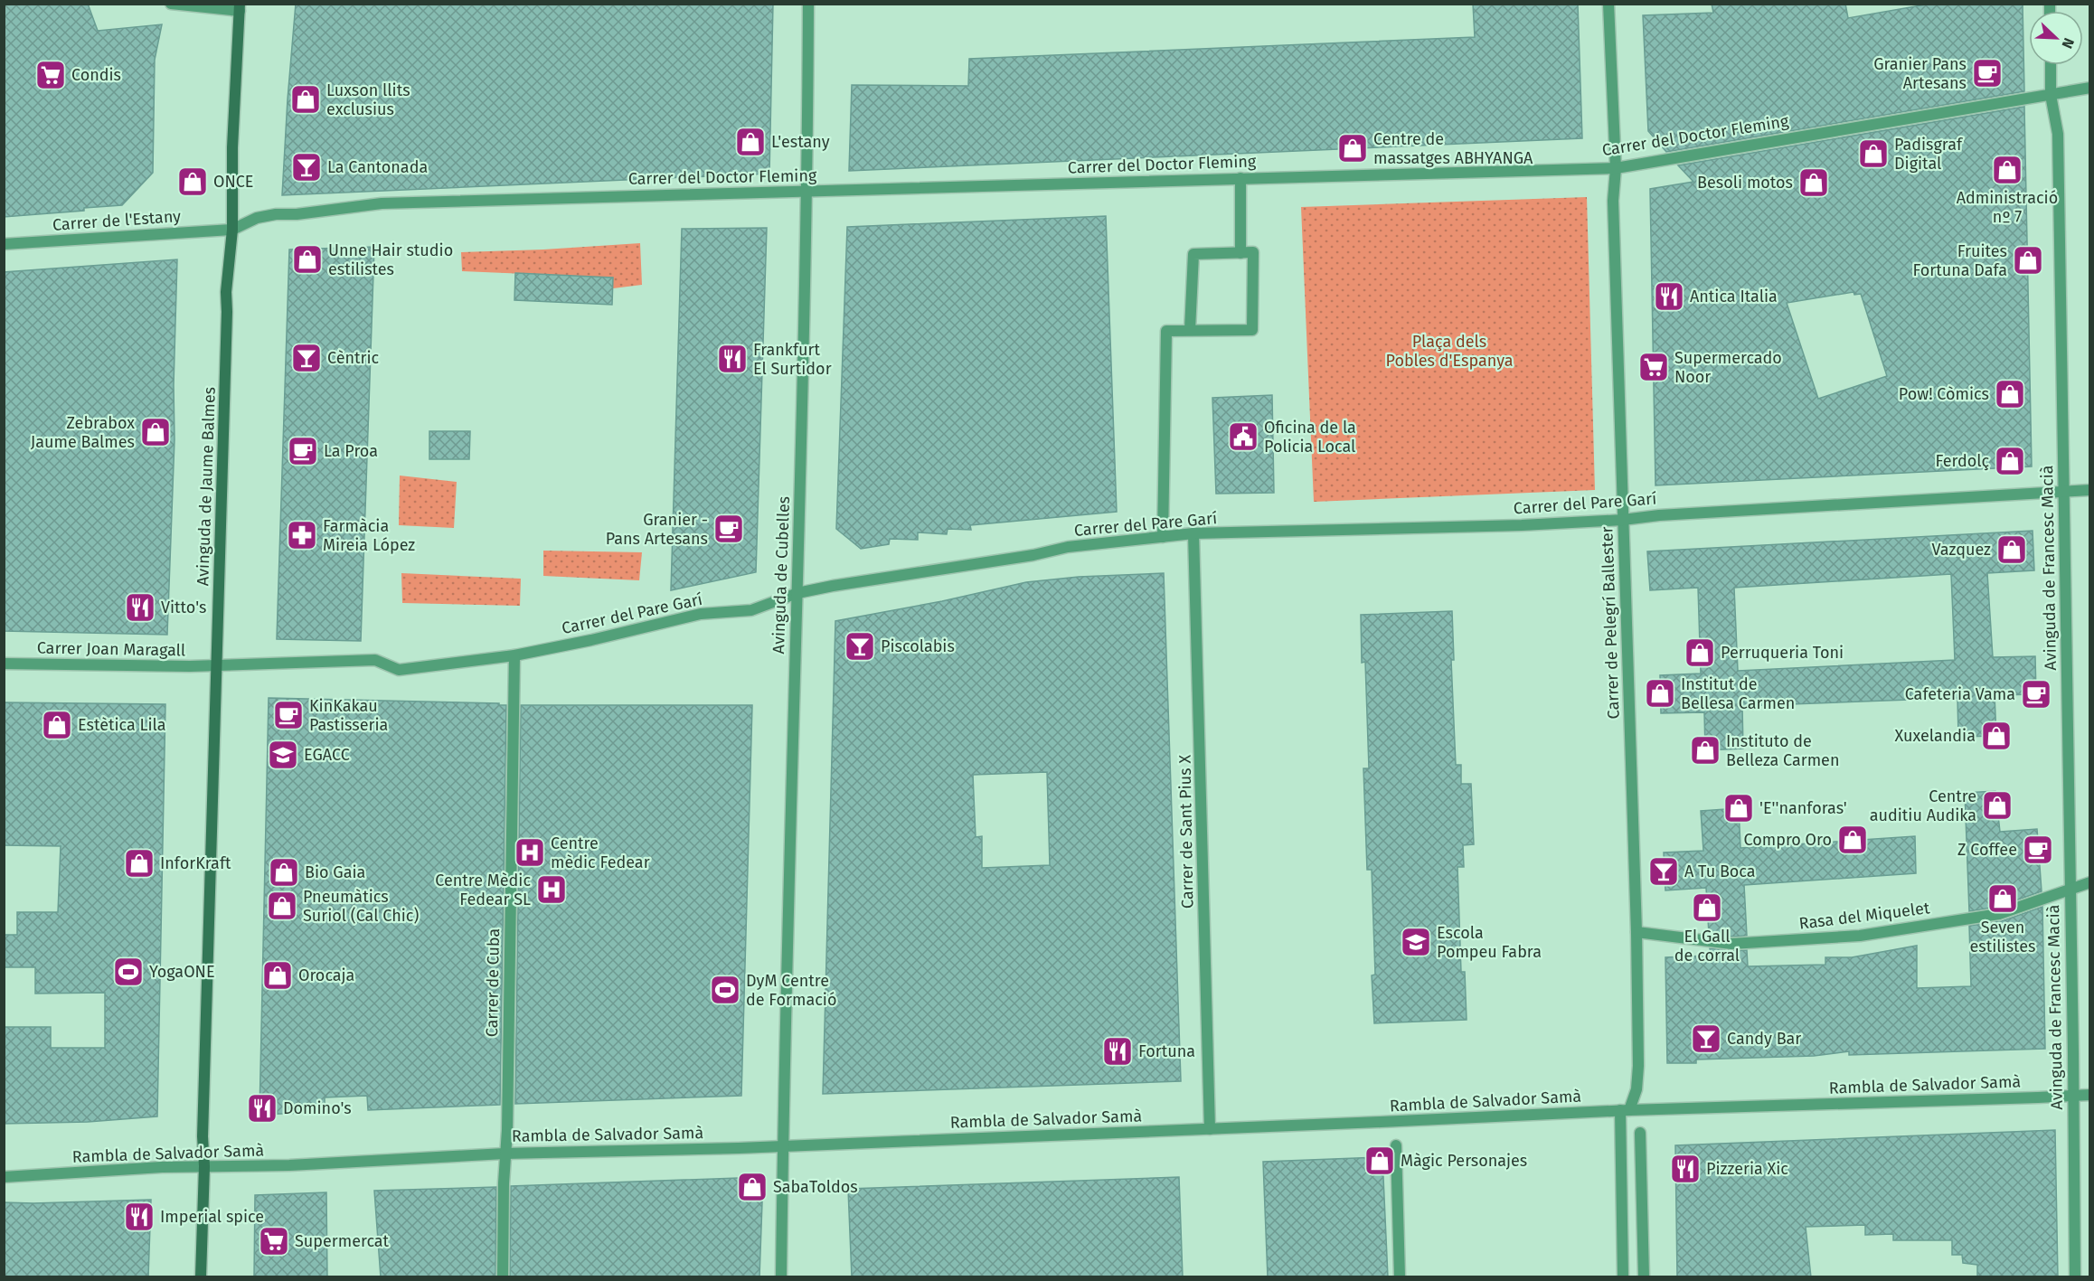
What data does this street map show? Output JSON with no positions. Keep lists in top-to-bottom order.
{
  "streets": {
    "street": [
      "Carrer del Doctor Fleming",
      "Carrer de l'Estany",
      "Avinguda de Jaume Balmes",
      "Carrer del Pare Garí",
      "Avinguda de Francesc Macià",
      "Avinguda de Cubelles",
      "Carrer de Pelegrí Ballester",
      "Carrer Joan Maragall",
      "Carrer de Sant Pius X",
      "Rasa del Miquelet",
      "Carrer de Cuba",
      "Rambla de Salvador Samà"
    ]
  },
  "crossings": [
    ["Carrer del Doctor Fleming", "Carrer de l'Estany"],
    ["Carrer del Doctor Fleming", "Avinguda de Jaume Balmes"],
    ["Carrer del Doctor Fleming", "Avinguda de Francesc Macià"],
    ["Carrer del Doctor Fleming", "Avinguda de Cubelles"],
    ["Carrer del Doctor Fleming", "Carrer de Pelegrí Ballester"],
    ["Carrer de l'Estany", "Avinguda de Jaume Balmes"],
    ["Avinguda de Jaume Balmes", "Carrer del Pare Garí"],
    ["Avinguda de Jaume Balmes", "Carrer Joan Maragall"],
    ["Avinguda de Jaume Balmes", "Rambla de Salvador Samà"],
    ["Carrer del Pare Garí", "Avinguda de Francesc Macià"],
    ["Carrer del Pare Garí", "Avinguda de Cubelles"],
    ["Carrer del Pare Garí", "Carrer de Pelegrí Ballester"],
    ["Carrer del Pare Garí", "Carrer Joan Maragall"],
    ["Carrer del Pare Garí", "Carrer de Sant Pius X"],
    ["Carrer del Pare Garí", "Carrer de Cuba"],
    ["Avinguda de Francesc Macià", "Rasa del Miquelet"],
    ["Avinguda de Francesc Macià", "Rambla de Salvador Samà"],
    ["Avinguda de Cubelles", "Rambla de Salvador Samà"],
    ["Carrer de Pelegrí Ballester", "Rasa del Miquelet"],
    ["Carrer de Pelegrí Ballester", "Rambla de Salvador Samà"],
    ["Carrer de Sant Pius X", "Rambla de Salvador Samà"],
    ["Carrer de Cuba", "Rambla de Salvador Samà"]
  ],
  "parks": ["Plaça dels Pobles d'Espanya"],
  "places": {
    "cafe": [
      "Granier Pans Artesans",
      "La Proa",
      "Granier - Pans Artesans",
      "Cafeteria Vama",
      "KinKakau Pastisseria",
      "Z Coffee"
    ],
    "supermarket": ["Condis", "Supermercado Noor", "Supermercat"],
    "shop": [
      "Luxson llits exclusius",
      "L'estany",
      "Centre de massatges ABHYANGA",
      "Padisgraf Digital",
      "Administració nº 7",
      "ONCE",
      "Besoli motos",
      "Unne Hair studio estilistes",
      "Fruites Fortuna Dafa",
      "Pow! Còmics",
      "Zebrabox Jaume Balmes",
      "Ferdolç",
      "Vazquez",
      "Perruqueria Toni",
      "Institut de Bellesa Carmen",
      "Estètica Lila",
      "Xuxelandia",
      "Instituto de Belleza Carmen",
      "Centre auditiu Audika",
      "'E''nanforas'",
      "Compro Oro",
      "InforKraft",
      "Bio Gaia",
      "Seven estilistes",
      "Pneumàtics Suriol (Cal Chic)",
      "El Gall de corral",
      "Orocaja",
      "Màgic Personajes",
      "SabaToldos"
    ],
    "bar": [
      "La Cantonada",
      "Cèntric",
      "Piscolabis",
      "A Tu Boca",
      "Candy Bar"
    ],
    "restaurant": [
      "Antica Italia",
      "Frankfurt El Surtidor",
      "Vitto's",
      "Fortuna",
      "Domino's",
      "Pizzeria Xic",
      "Imperial spice"
    ],
    "public building": ["Oficina de la Policia Local"],
    "pharmacy": ["Farmàcia Mireia López"],
    "school or university": ["EGACC", "Escola Pompeu Fabra"],
    "hospital": ["Centre mèdic Fedear", "Centre Mèdic Fedear SL"],
    "sports": ["YogaONE", "DyM Centre de Formació"]
  },
  "north": "bottom right"
}
